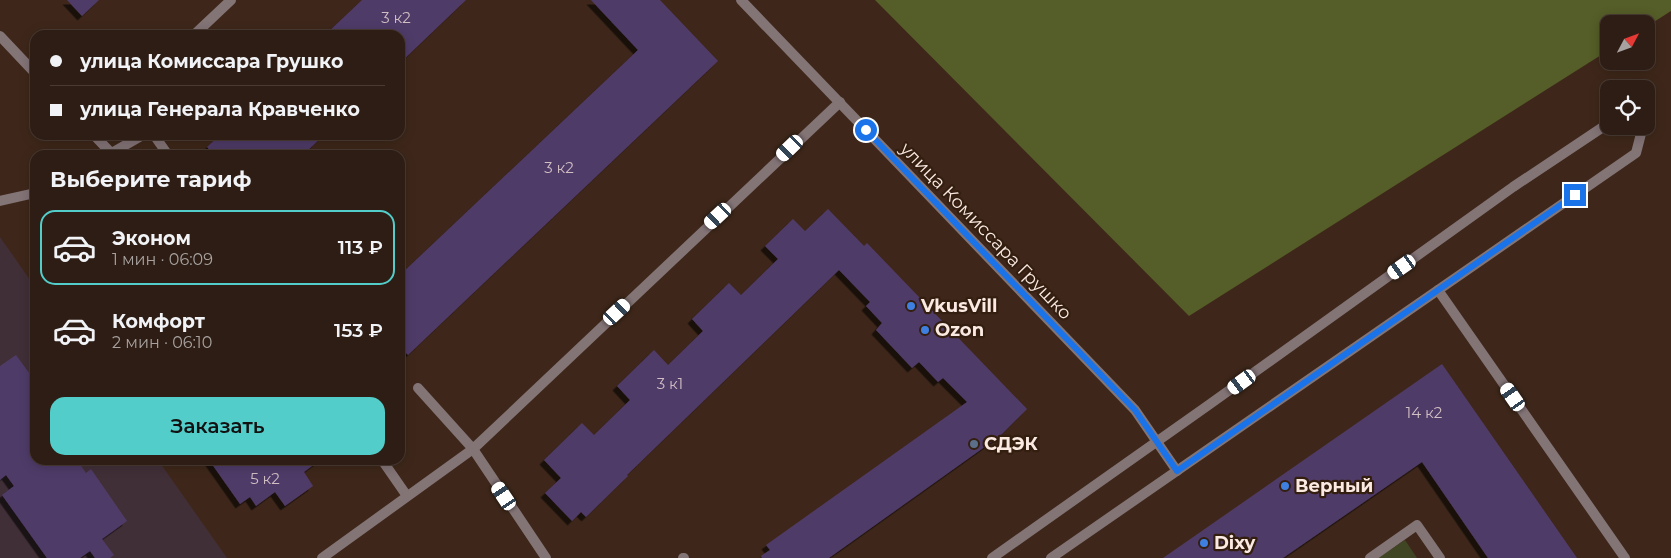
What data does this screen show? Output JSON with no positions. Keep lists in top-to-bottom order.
{
  "streets": {
    "street": ["улица Комиссара Грушко"]
  },
  "places": [
    "VkusVill",
    "Ozon",
    "СДЭК",
    "Верный",
    "Dixy"
  ],
  "house_numbers": [
    "3 к2",
    "3 к2",
    "3 к1",
    "14 к2",
    "5 к2"
  ],
  "north": "top right",
  "page": {
    "banner": ["улица Комиссара Грушко", "улица Генерала Кравченко"],
    "heading": "Выберите тариф",
    "list": [
      {
        "name": "Эконом",
        "note": "1 мин · 06:09",
        "value": "113 ₽"
      },
      {
        "name": "Комфорт",
        "note": "2 мин · 06:10",
        "value": "153 ₽"
      }
    ],
    "buttons": "Заказать"
  }
}
